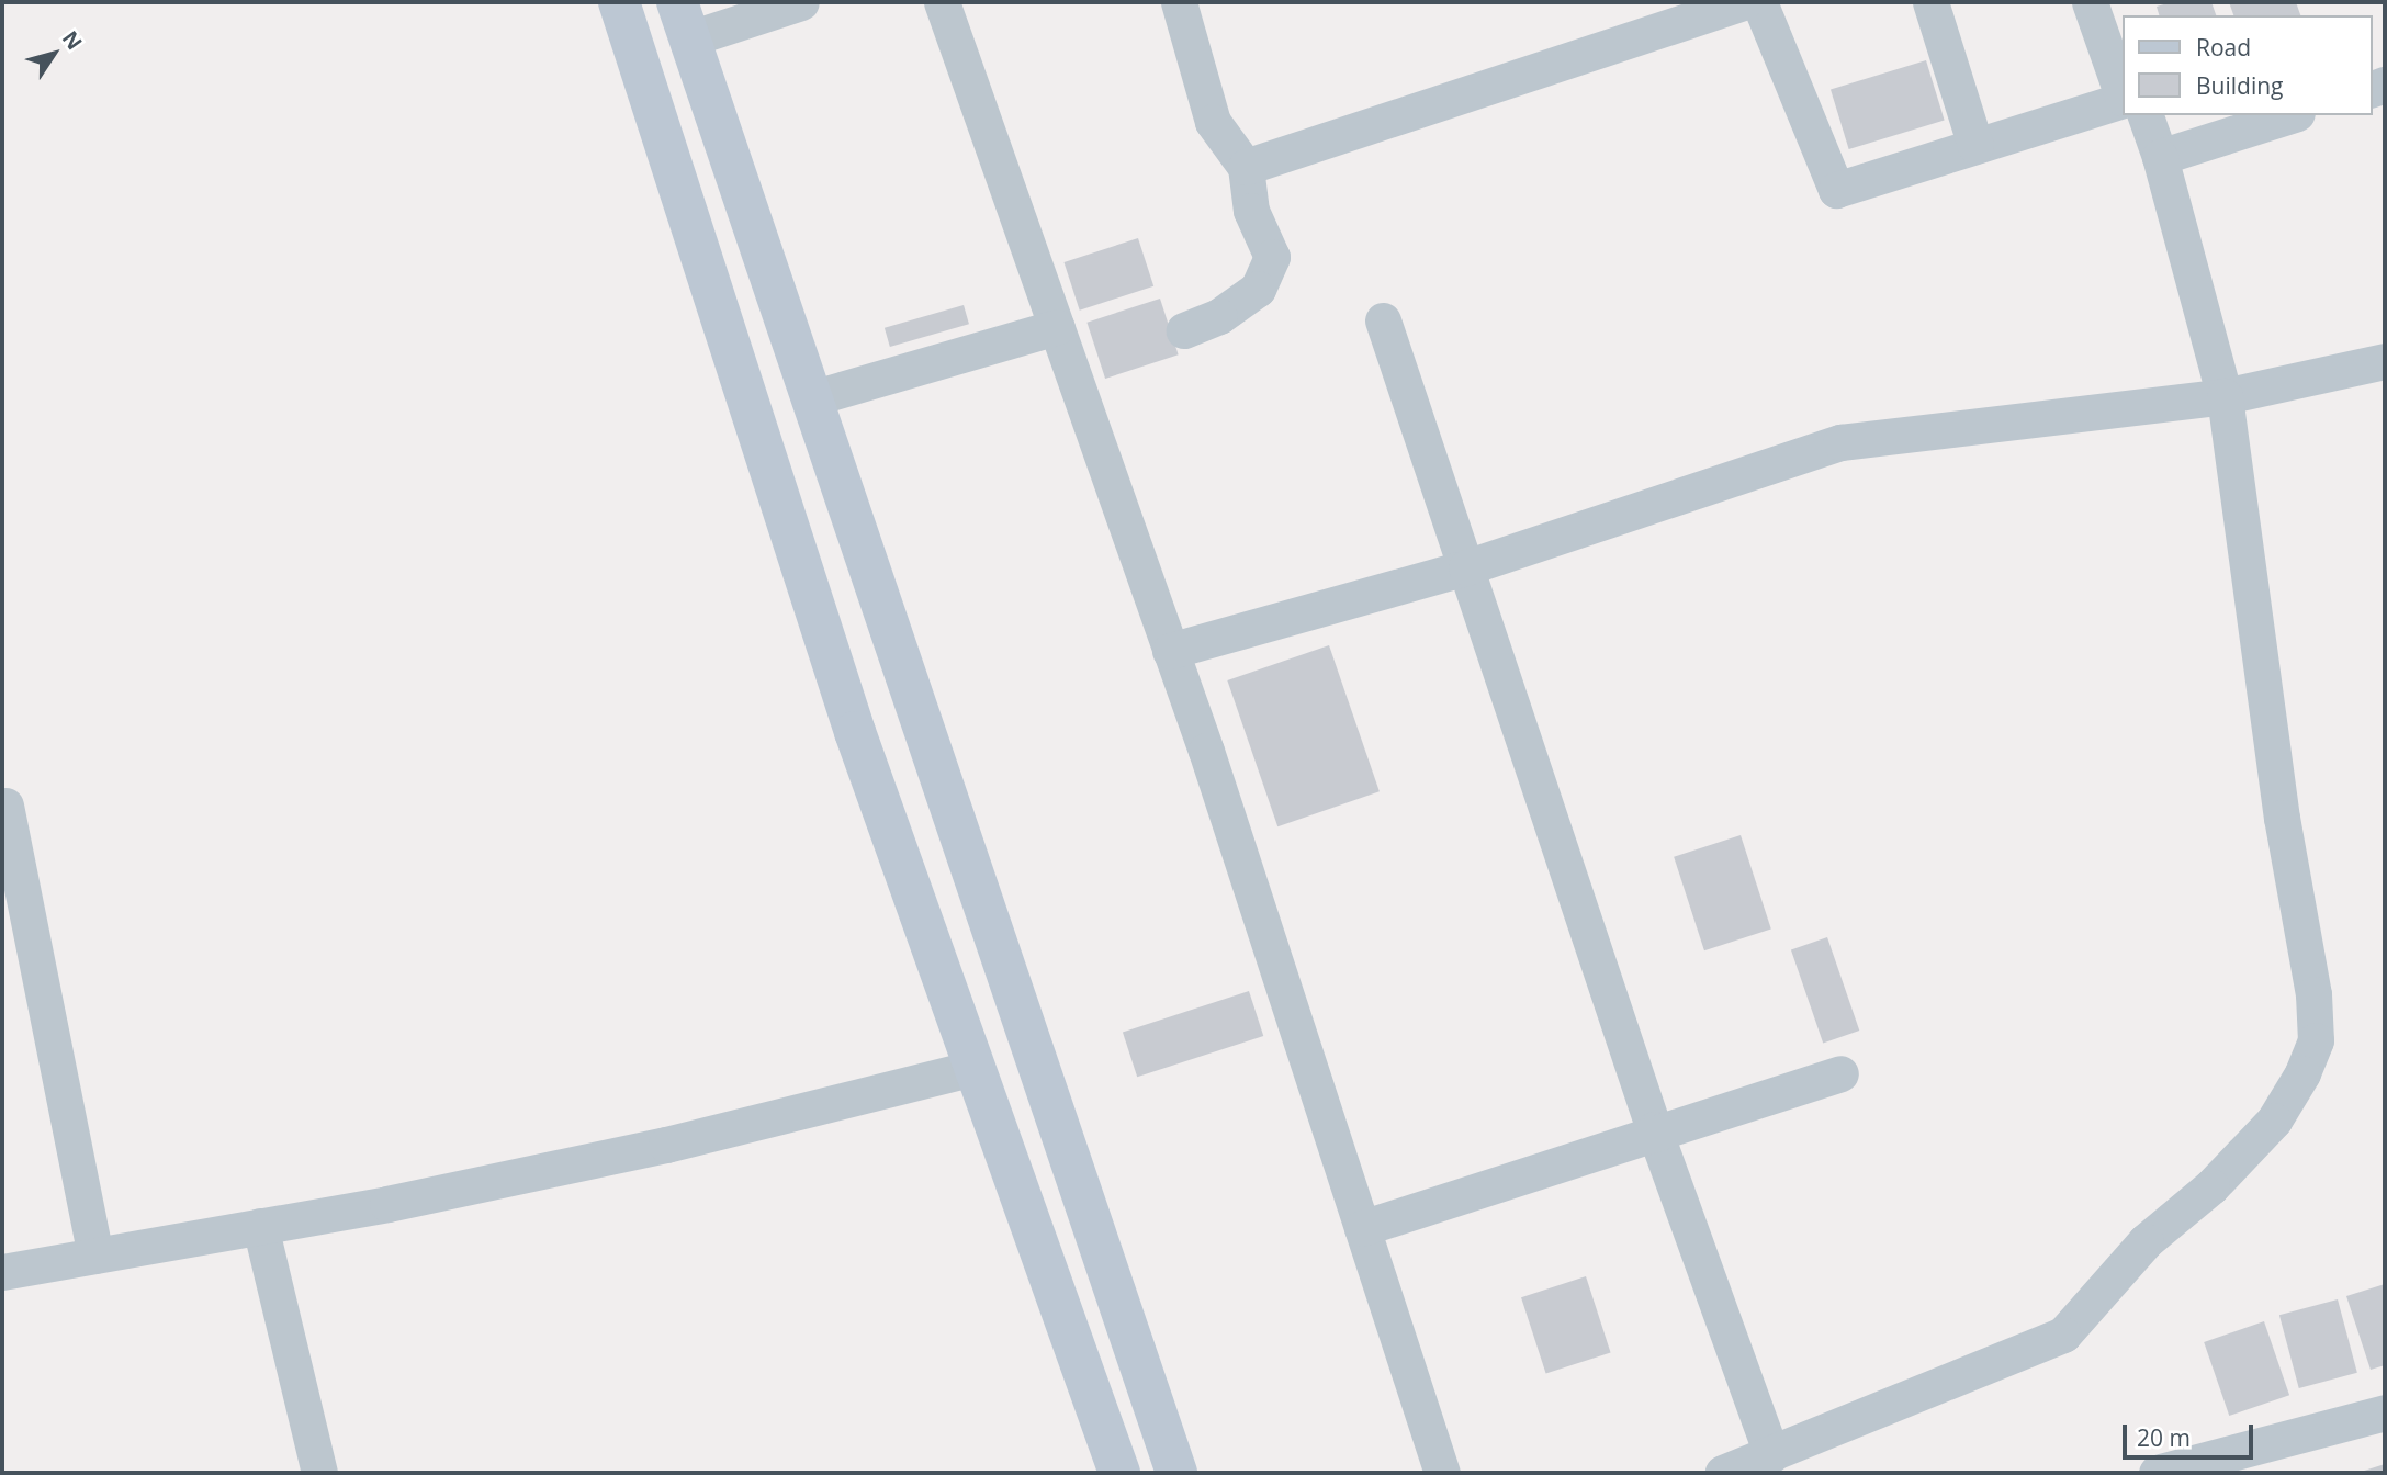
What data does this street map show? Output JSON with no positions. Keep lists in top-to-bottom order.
{
  "legend": ["Road", "Building"],
  "scale_bar": "20 m",
  "north": "top right"
}
